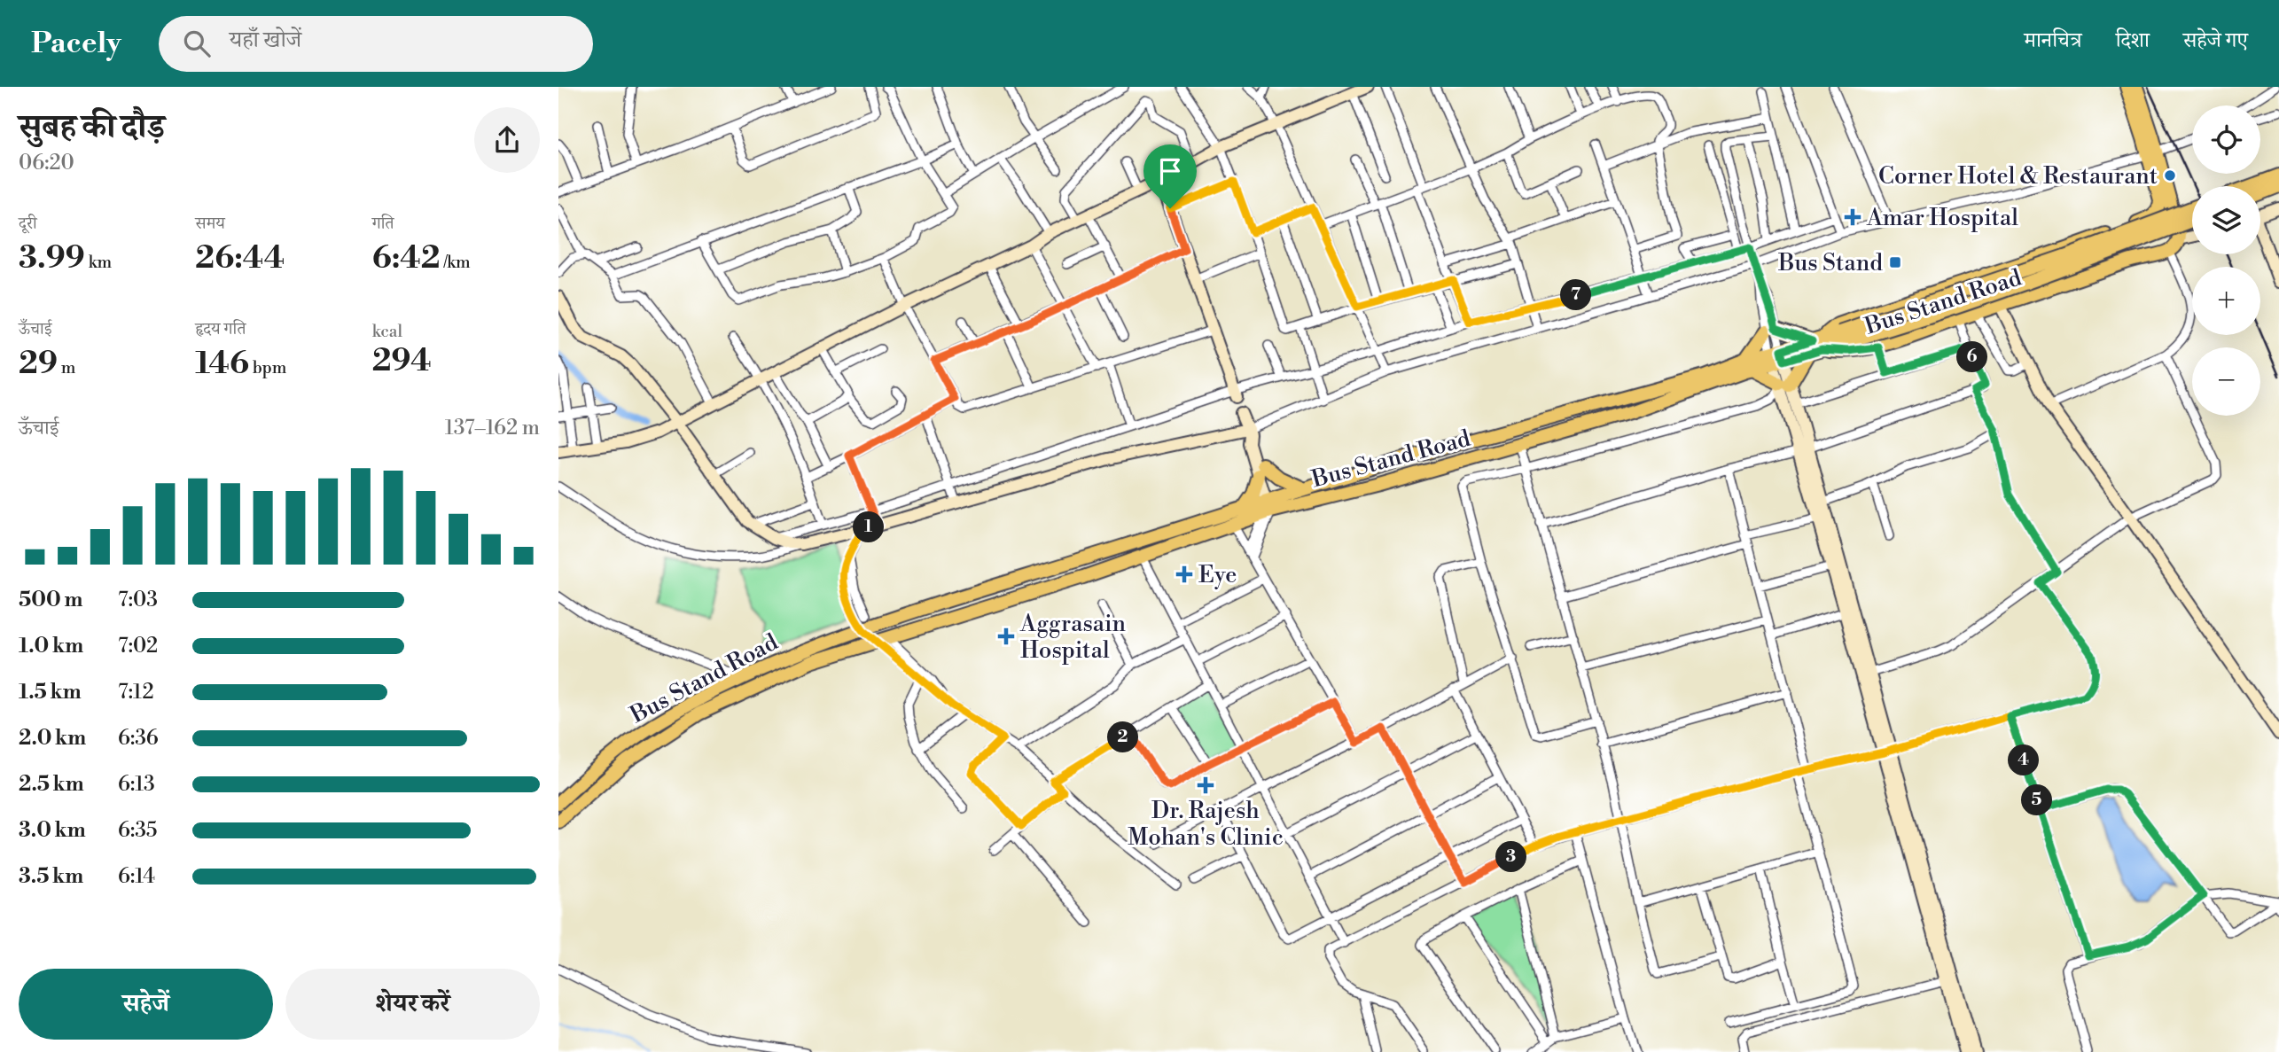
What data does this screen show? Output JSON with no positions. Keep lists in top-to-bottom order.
{
  "streets": {
    "main road": ["Bus Stand Road"]
  },
  "places": {
    "other": ["Corner Hotel & Restaurant"],
    "health": [
      "Amar Hospital",
      "Eye",
      "Aggrasain Hospital",
      "Dr. Rajesh Mohan's Clinic"
    ],
    "transit": ["Bus Stand"]
  },
  "page": {
    "header": "Pacely",
    "search": "यहाँ खोजें",
    "nav": ["मानचित्र", "दिशा", "सहेजे गए"],
    "heading": ["सुबह की दौड़", "06:20"],
    "map_buttons": ["+", "−"],
    "stats": [
      ["दूरी", "3.99 km"],
      ["समय", "26:44"],
      ["गति", "6:42 /km"],
      ["ऊँचाई", "29 m"],
      ["हृदय गति", "146 bpm"],
      ["kcal", "294"]
    ],
    "pins": [
      "7",
      "6",
      "1",
      "2",
      "4",
      "5",
      "3"
    ],
    "chart": ["ऊँचाई", "137–162 m"],
    "list": [
      {
        "name": "500 m",
        "note": "7:03"
      },
      {
        "name": "1.0 km",
        "note": "7:02"
      },
      {
        "name": "1.5 km",
        "note": "7:12"
      },
      {
        "name": "2.0 km",
        "note": "6:36"
      },
      {
        "name": "2.5 km",
        "note": "6:13"
      },
      {
        "name": "3.0 km",
        "note": "6:35"
      },
      {
        "name": "3.5 km",
        "note": "6:14"
      }
    ],
    "buttons": ["सहेजें", "शेयर करें"]
  }
}
